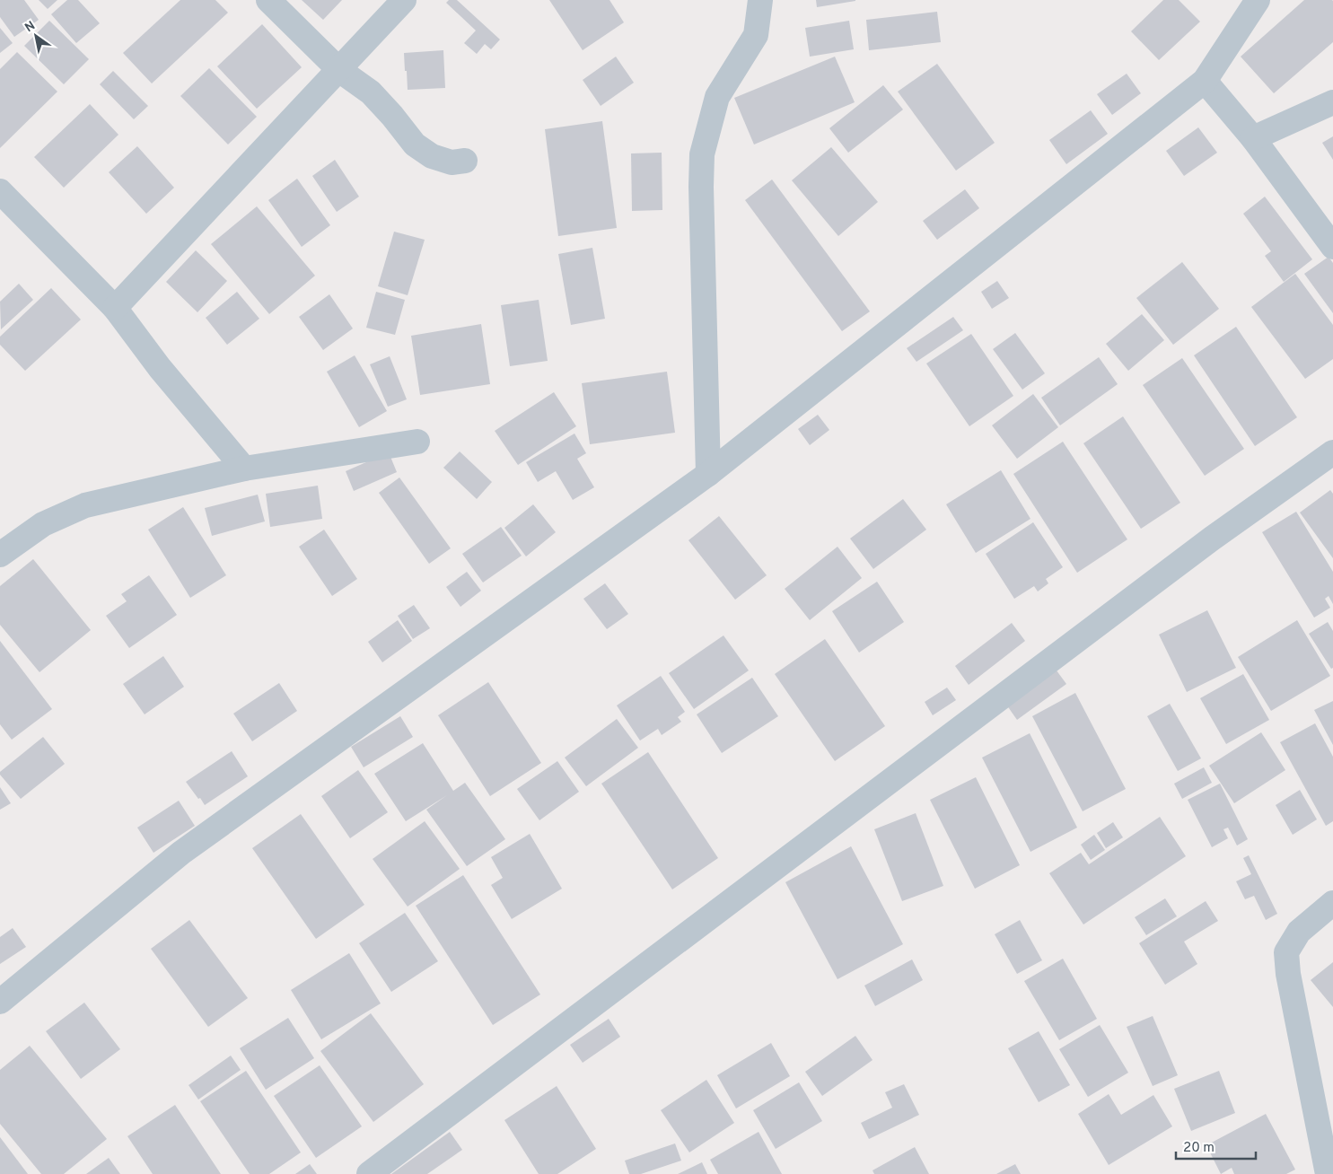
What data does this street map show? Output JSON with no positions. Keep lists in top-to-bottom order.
{
  "scale_bar": "20 m",
  "north": "top left"
}
